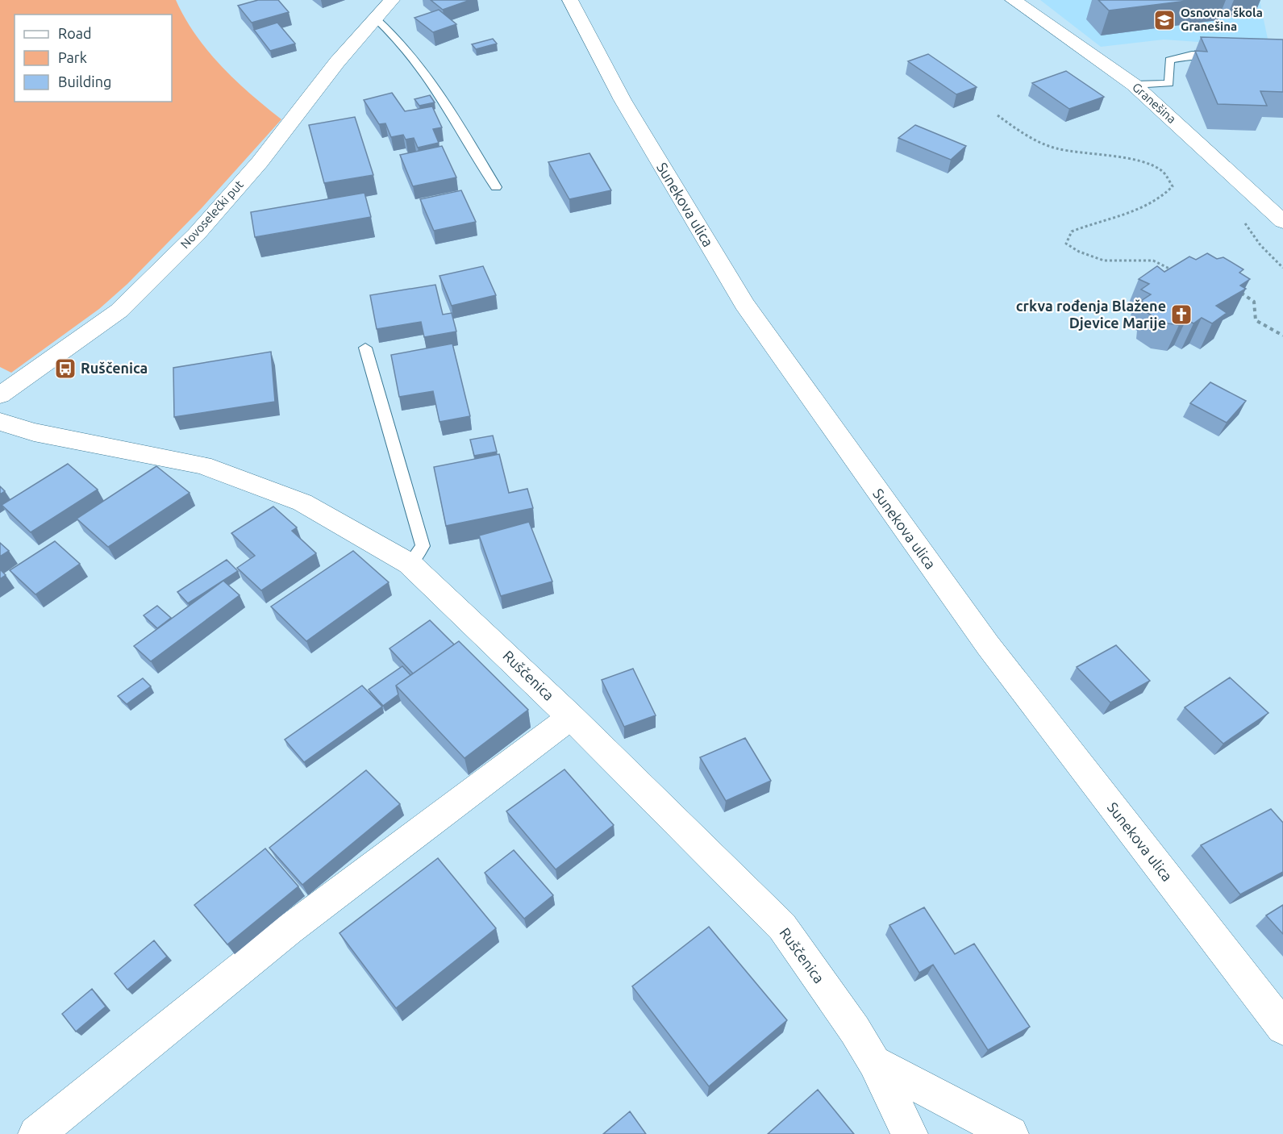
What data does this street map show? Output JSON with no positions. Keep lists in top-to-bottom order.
{
  "streets": {
    "street": [
      "Granešina",
      "Sunekova ulica",
      "Novoselečki put",
      "Ruščenica"
    ]
  },
  "places": {
    "school or university": ["Osnovna škola Granešina"],
    "church": ["crkva rođenja Blažene Djevice Marije"],
    "bus stop": ["Ruščenica"]
  },
  "legend": ["Road", "Park", "Building"]
}
